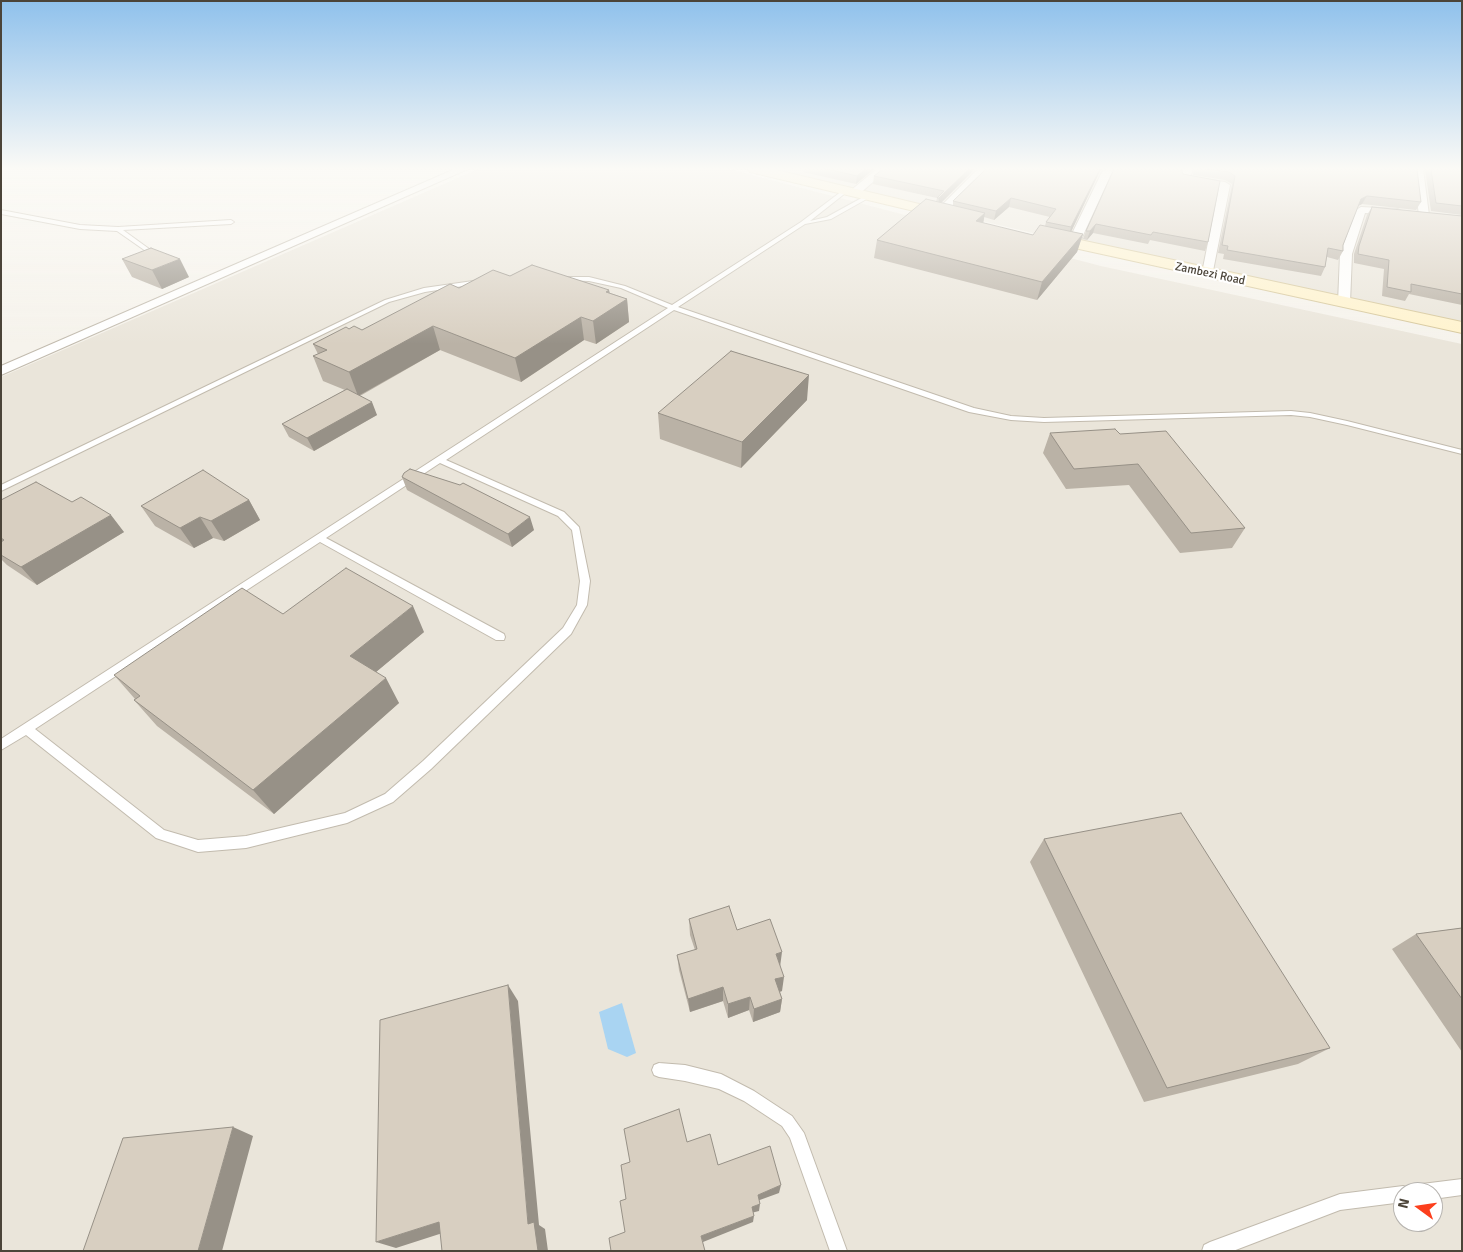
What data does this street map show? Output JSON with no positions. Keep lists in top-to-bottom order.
{
  "streets": {
    "main road": ["Zambezi Road"]
  },
  "north": "left"
}
